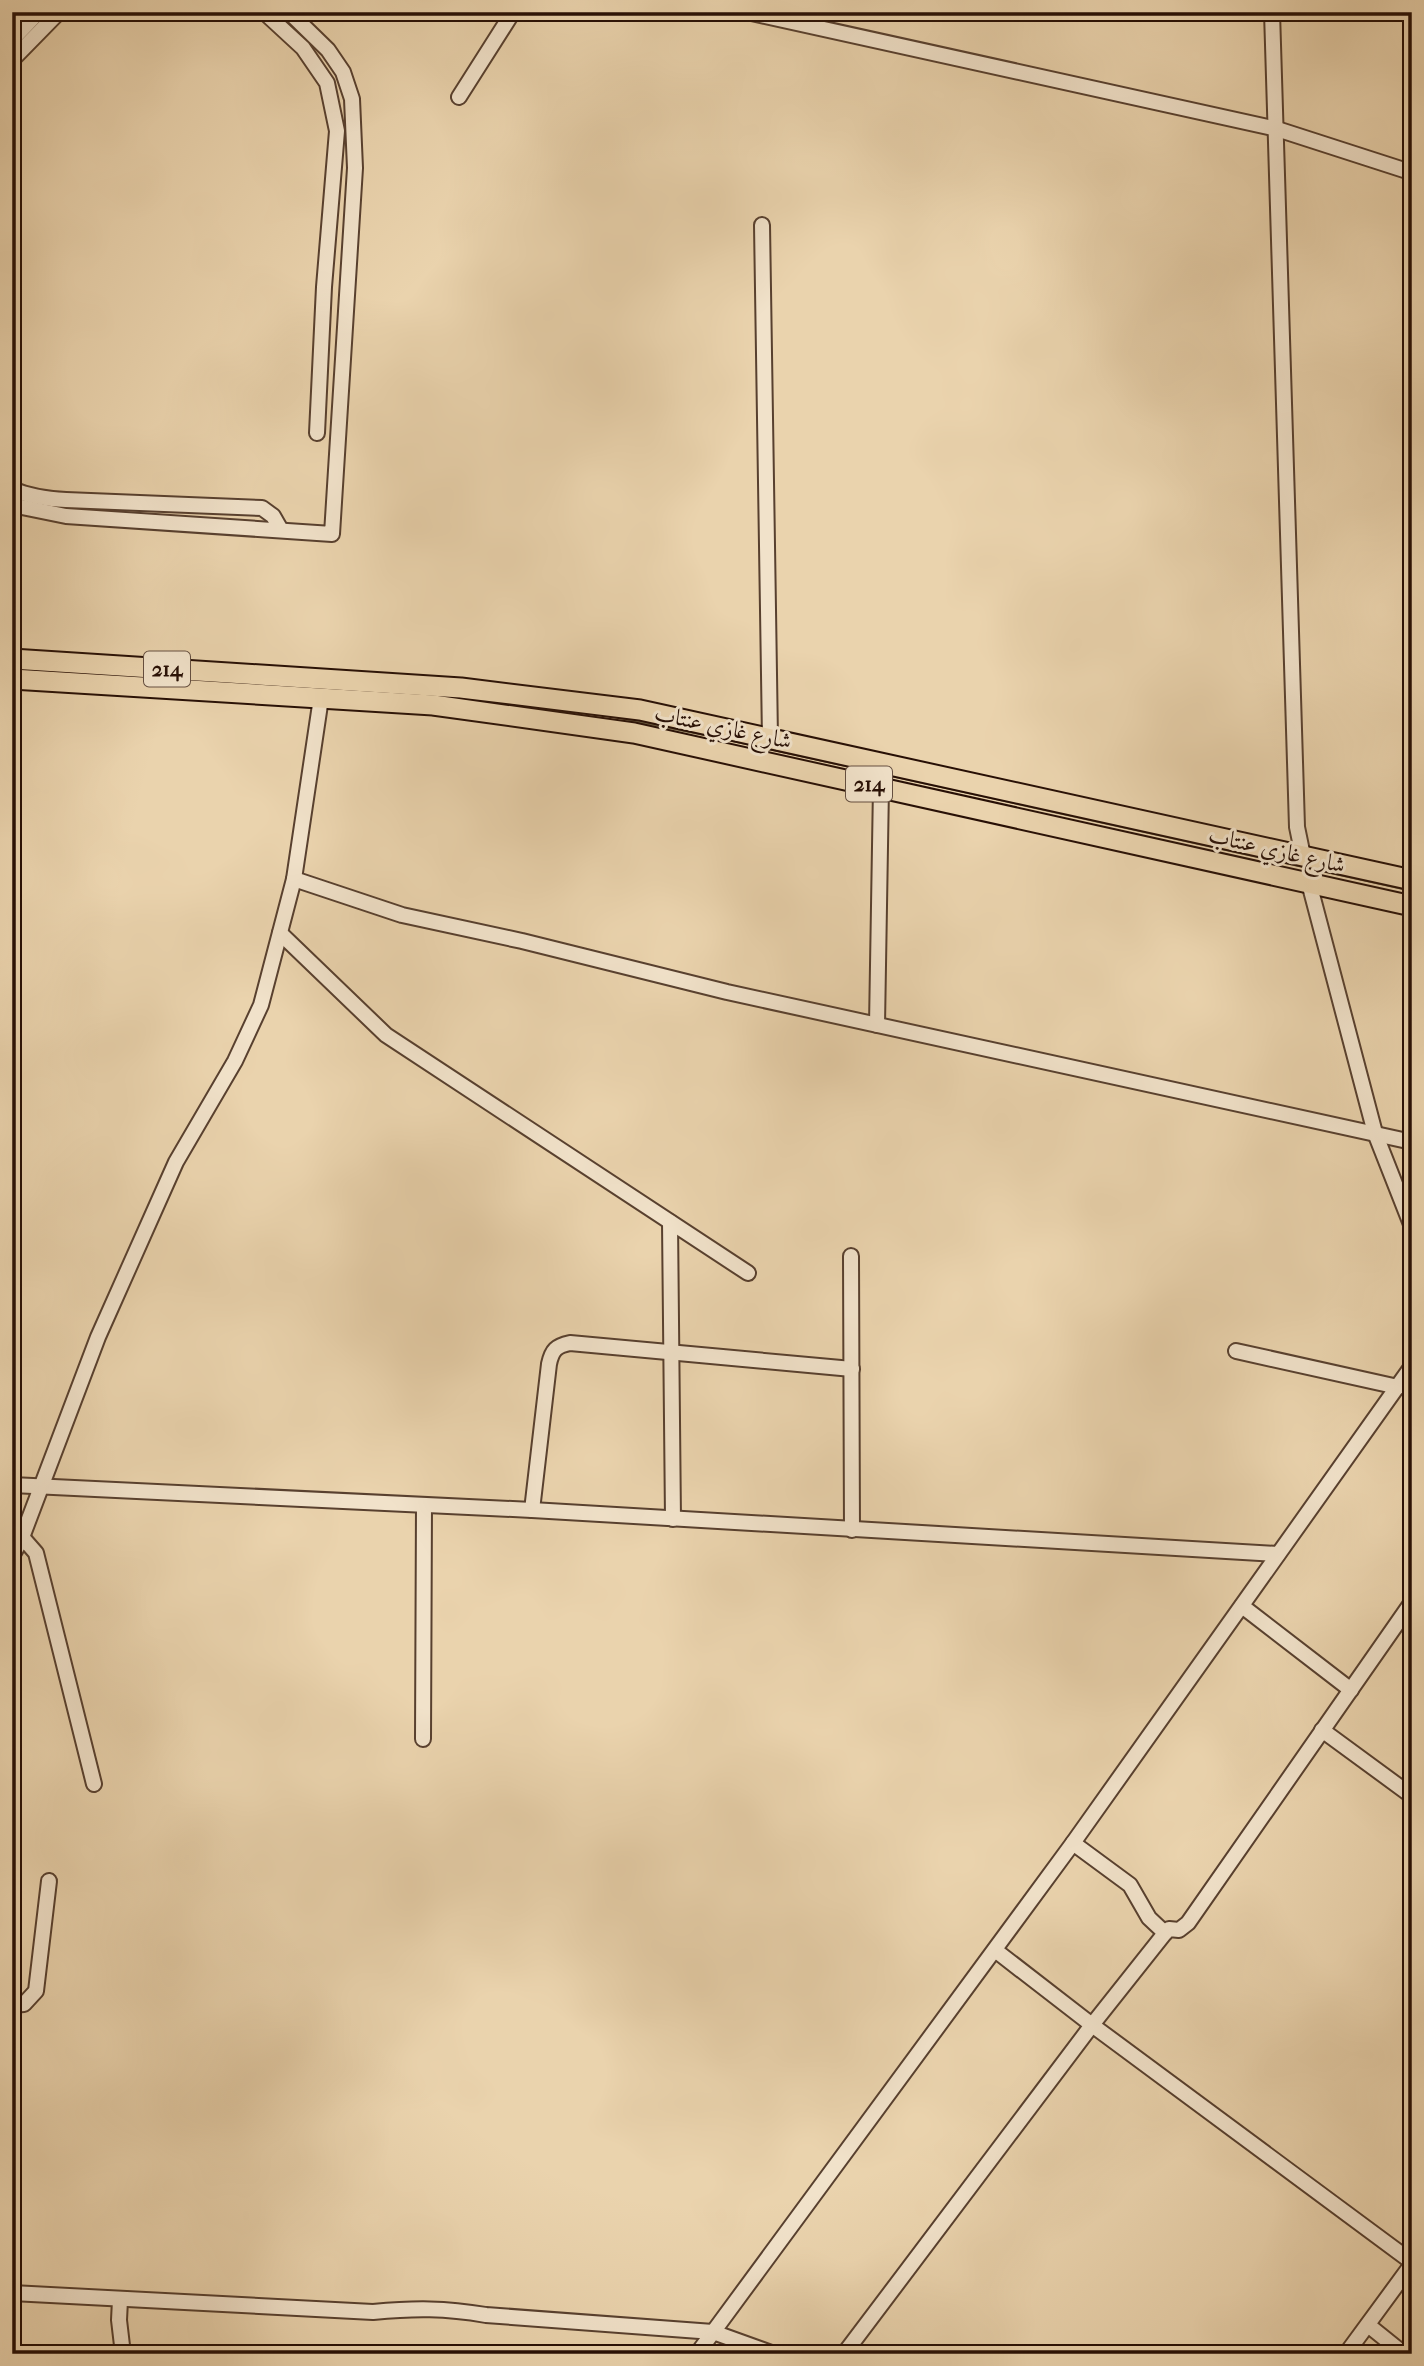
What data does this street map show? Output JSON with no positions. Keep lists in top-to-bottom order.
{
  "streets": {
    "highway": ["214", "شارع غازي عنتاب"]
  }
}
